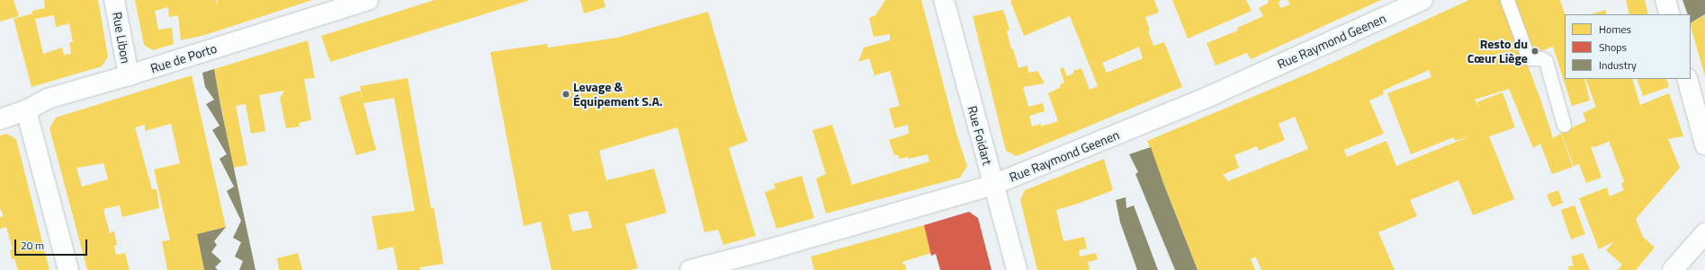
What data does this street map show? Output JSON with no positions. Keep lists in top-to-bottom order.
{
  "streets": {
    "street": [
      "Rue Libon",
      "Rue Raymond Geenen",
      "Rue de Porto",
      "Rue Foidart"
    ]
  },
  "crossings": [
    ["Rue Libon", "Rue de Porto"],
    ["Rue Raymond Geenen", "Rue Foidart"]
  ],
  "places": ["Resto du Cœur Liège", "Levage & Équipement S.A."],
  "legend": ["Homes", "Shops", "Industry"],
  "scale_bar": "20 m"
}
